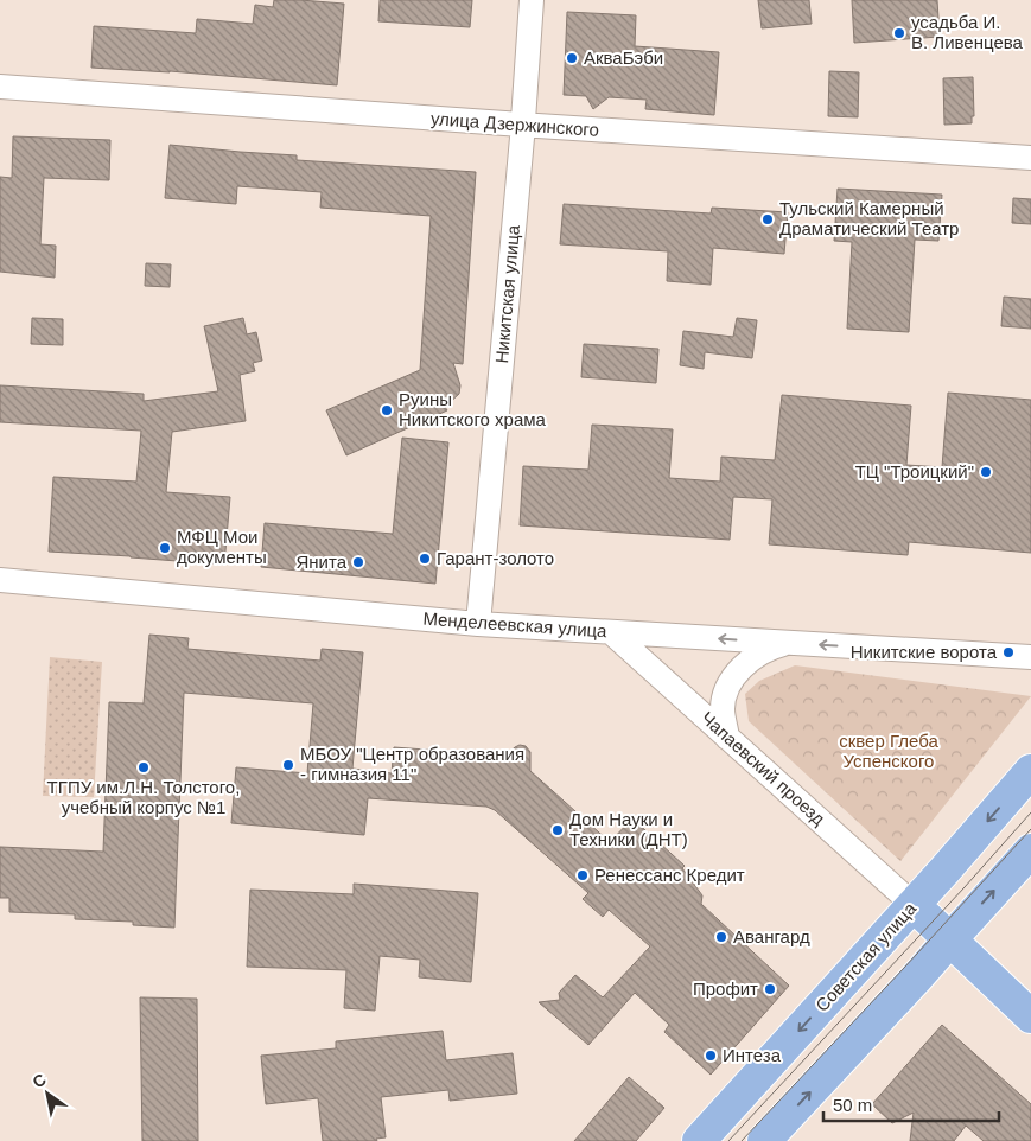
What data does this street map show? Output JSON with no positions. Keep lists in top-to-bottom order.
{
  "streets": {
    "main road": ["Советская улица"],
    "street": [
      "улица Дзержинского",
      "Никитская улица",
      "Менделеевская улица",
      "Чапаевский проезд"
    ]
  },
  "crossings": [
    ["улица Дзержинского", "Никитская улица"],
    ["Никитская улица", "Менделеевская улица"],
    ["Менделеевская улица", "Чапаевский проезд"],
    ["Чапаевский проезд", "Советская улица"]
  ],
  "one_way": ["Менделеевская улица"],
  "parks": ["сквер Глеба Успенского"],
  "places": [
    "усадьба И. В. Ливенцева",
    "АкваБэби",
    "Тульский Камерный Драматический Театр",
    "Руины Никитского храма",
    "ТЦ \"Троицкий\"",
    "МФЦ Мои документы",
    "Гарант-золото",
    "Янита",
    "Никитские ворота",
    "МБОУ \"Центр образования - гимназия 11\"",
    "ТГПУ им.Л.Н. Толстого, учебный корпус №1",
    "Дом Науки и Техники (ДНТ)",
    "Ренессанс Кредит",
    "Авангард",
    "Профит",
    "Интеза"
  ],
  "scale_bar": "50 m",
  "north": "top left"
}
